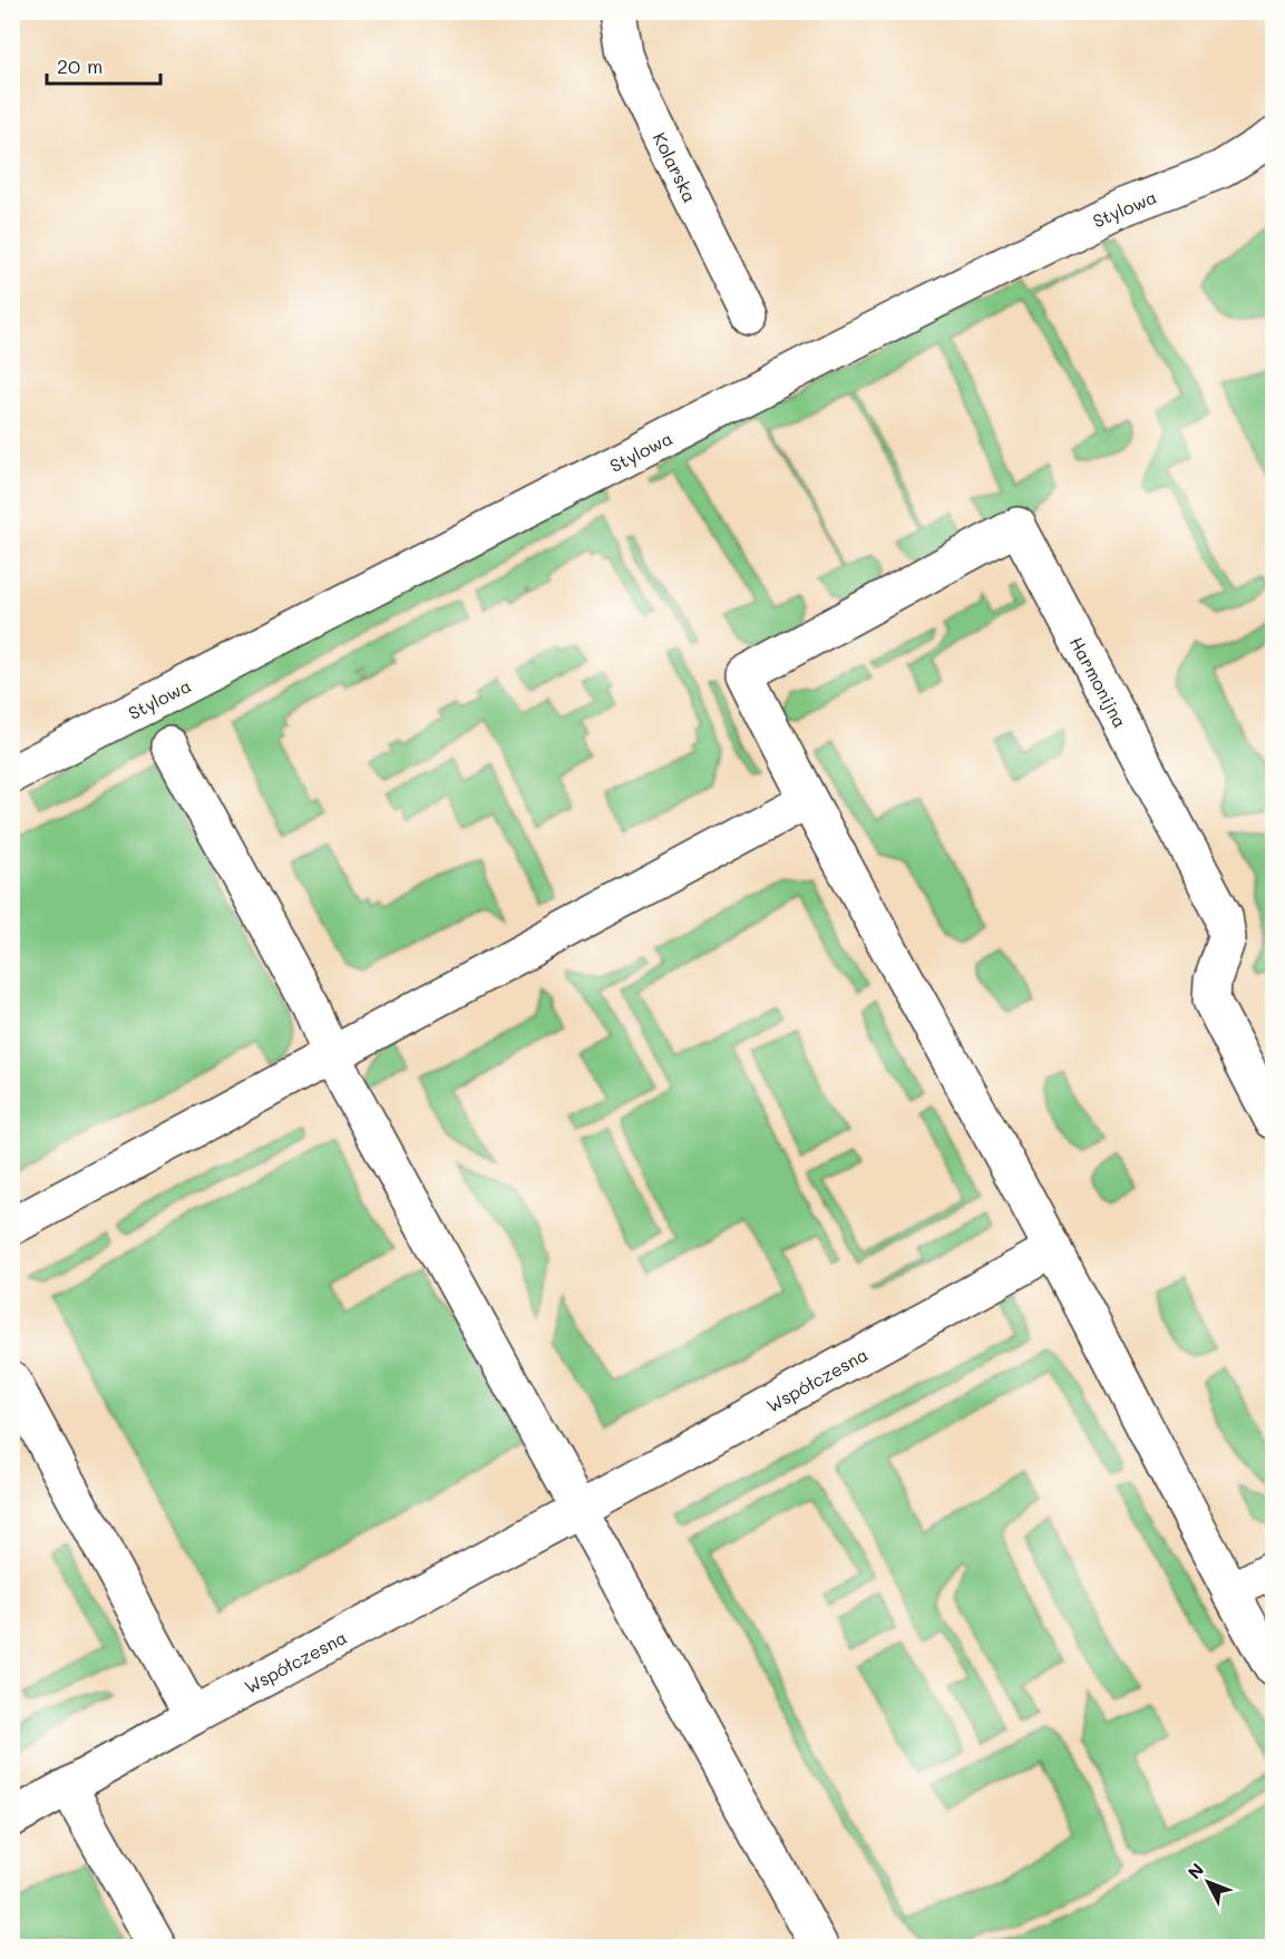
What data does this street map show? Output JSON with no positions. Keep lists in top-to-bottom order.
{
  "streets": {
    "street": [
      "Kolarska",
      "Stylowa",
      "Harmonijna",
      "Współczesna"
    ]
  },
  "scale_bar": "20 m",
  "north": "top left"
}
